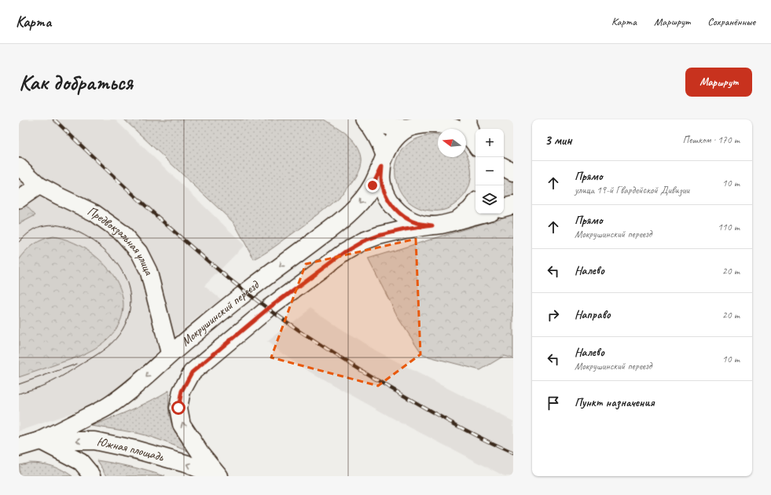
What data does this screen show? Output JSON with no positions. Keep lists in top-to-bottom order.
{
  "streets": {
    "main road": ["Мокрушинский переезд", "Южная площадь"],
    "street": ["Предвокзальная улица"]
  },
  "crossings": [
    ["Предвокзальная улица", "Мокрушинский переезд"],
    ["Мокрушинский переезд", "Южная площадь"]
  ],
  "one_way": ["Мокрушинский переезд", "Южная площадь"],
  "north": "left",
  "page": {
    "header": "Карта",
    "nav": ["Карта", "Маршрут", "Сохранённые"],
    "buttons": "Маршрут",
    "title": "Как добраться",
    "heading": ["3 мин", "Пешком · 170 m"],
    "map_buttons": ["+", "−"],
    "list": [
      ["Прямо", "улица 19-й Гвардейской Дивизии", "10 m"],
      ["Прямо", "Мокрушинский переезд", "110 m"],
      ["Налево", "20 m"],
      ["Направо", "20 m"],
      ["Налево", "Мокрушинский переезд", "10 m"],
      "Пункт назначения"
    ]
  }
}
